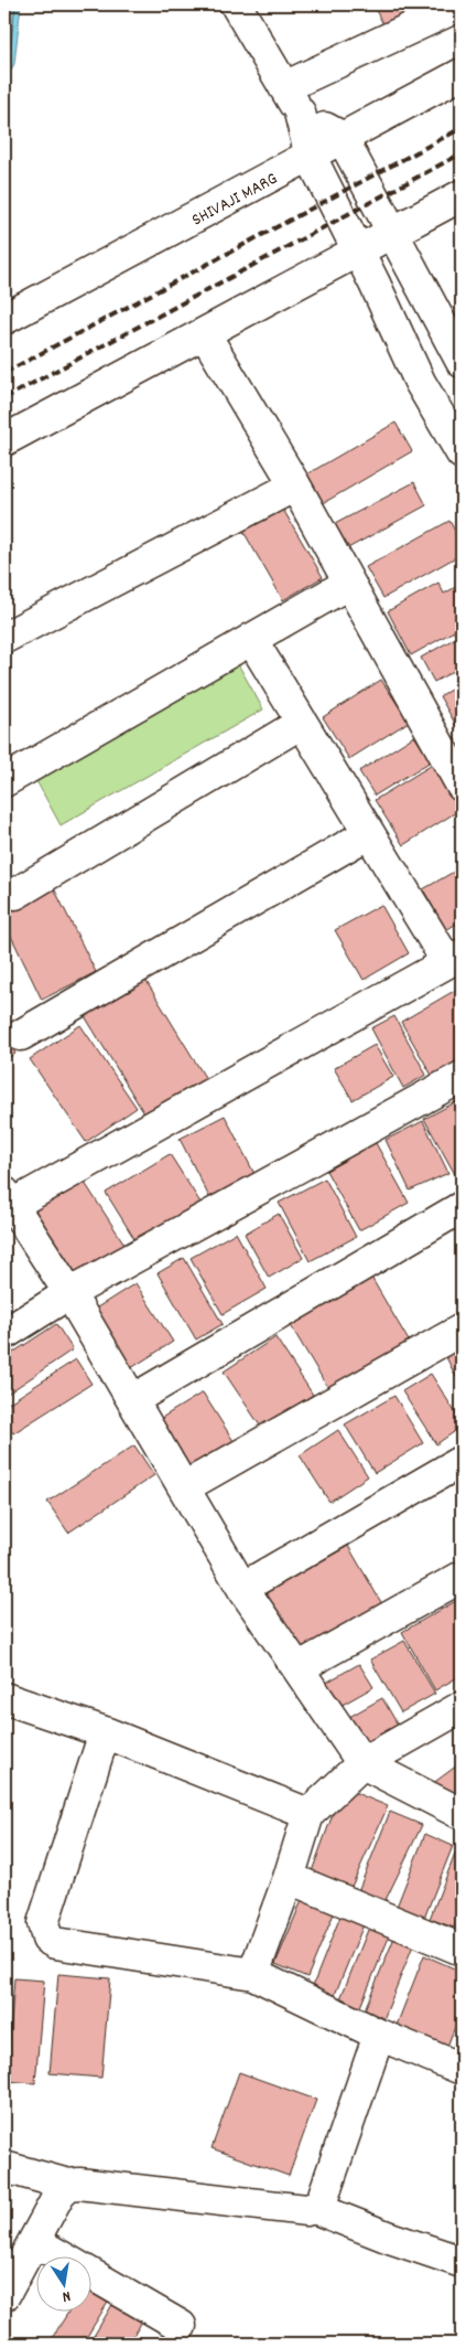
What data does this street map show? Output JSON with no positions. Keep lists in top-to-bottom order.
{
  "streets": {
    "street": ["SHIVAJI MARG"]
  },
  "north": "bottom"
}
